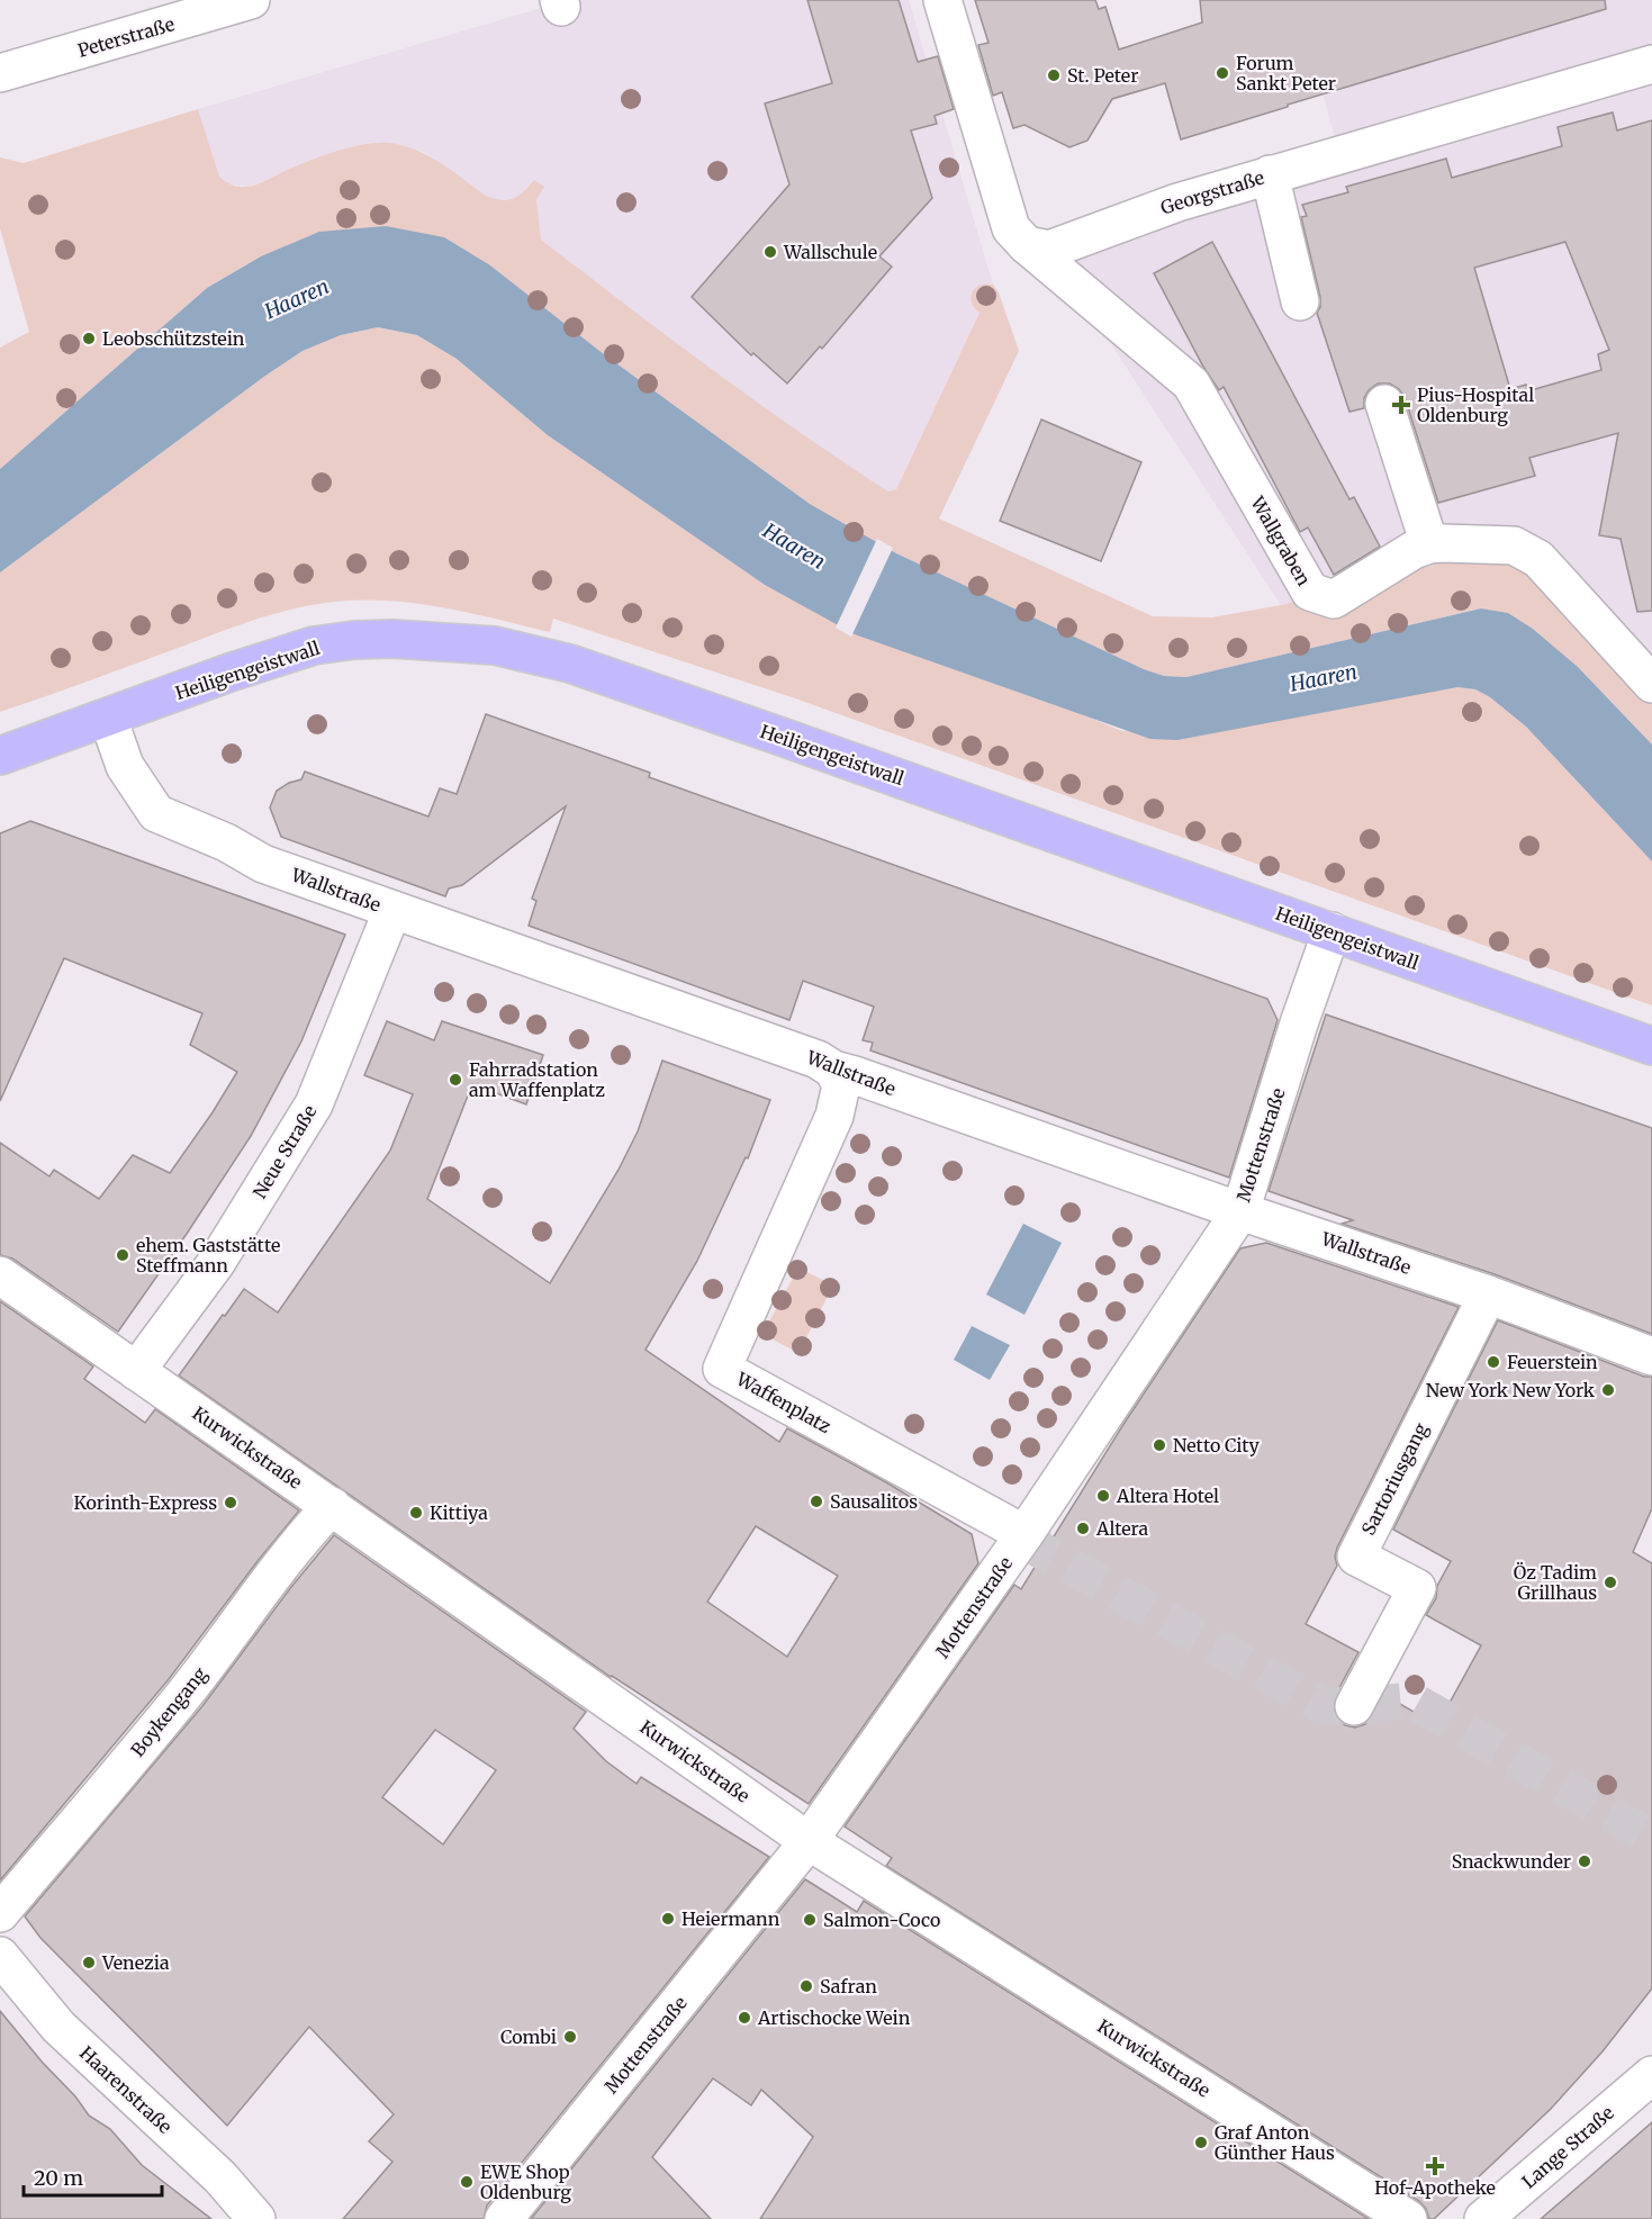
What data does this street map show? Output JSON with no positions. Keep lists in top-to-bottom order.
{
  "streets": {
    "main road": ["Heiligengeistwall"],
    "street": [
      "Peterstraße",
      "Georgstraße",
      "Wallgraben",
      "Wallstraße",
      "Mottenstraße",
      "Neue Straße",
      "Waffenplatz",
      "Kurwickstraße",
      "Sartoriusgang",
      "Boykengang",
      "Haarenstraße",
      "Lange Straße"
    ]
  },
  "crossings": [
    ["Georgstraße", "Wallgraben"],
    ["Heiligengeistwall", "Wallstraße"],
    ["Heiligengeistwall", "Mottenstraße"],
    ["Wallstraße", "Mottenstraße"],
    ["Wallstraße", "Neue Straße"],
    ["Wallstraße", "Waffenplatz"],
    ["Wallstraße", "Sartoriusgang"],
    ["Mottenstraße", "Waffenplatz"],
    ["Mottenstraße", "Kurwickstraße"],
    ["Neue Straße", "Kurwickstraße"],
    ["Kurwickstraße", "Boykengang"]
  ],
  "water": ["Haaren"],
  "places": {
    "other": [
      "Forum Sankt Peter",
      "St. Peter",
      "Wallschule",
      "Leobschützstein",
      "Fahrradstation am Waffenplatz",
      "ehem. Gaststätte Steffmann",
      "Feuerstein",
      "New York New York",
      "Netto City",
      "Altera Hotel",
      "Sausalitos",
      "Korinth-Express",
      "Kittiya",
      "Altera",
      "Öz Tadim Grillhaus",
      "Snackwunder",
      "Heiermann",
      "Salmon-Coco",
      "Venezia",
      "Safran",
      "Artischocke Wein",
      "Combi",
      "Graf Anton Günther Haus",
      "EWE Shop Oldenburg"
    ],
    "health": ["Pius-Hospital Oldenburg", "Hof-Apotheke"]
  },
  "scale_bar": "20 m"
}
